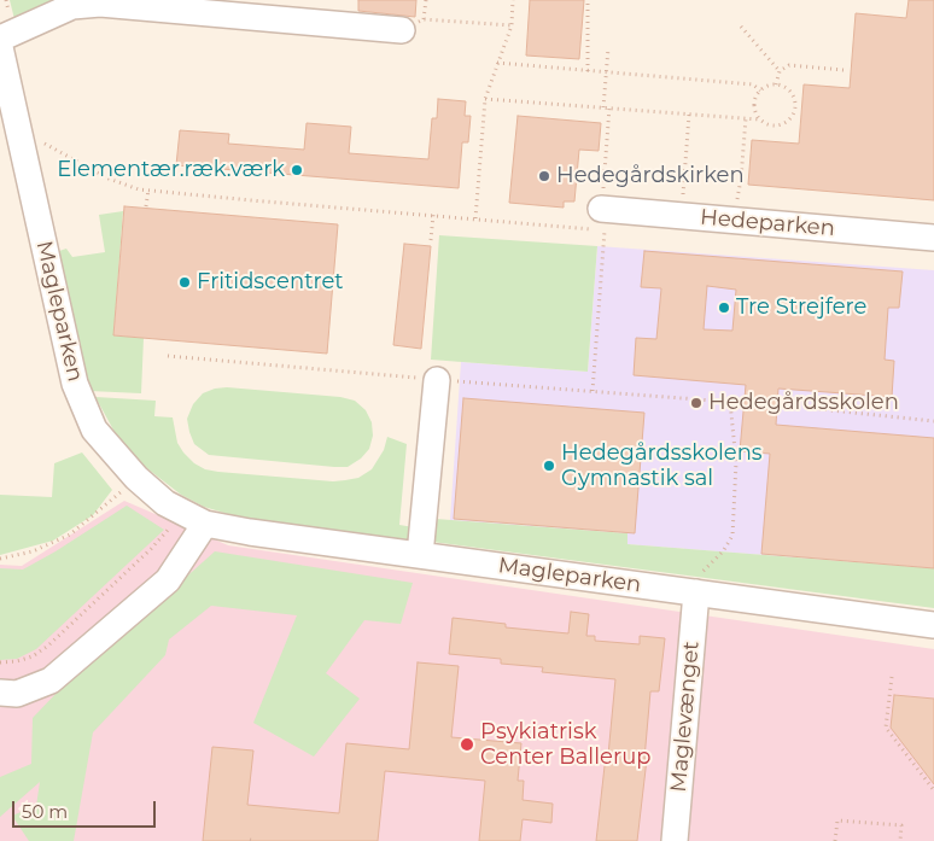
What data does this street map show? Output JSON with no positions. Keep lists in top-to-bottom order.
{
  "streets": {
    "street": ["Hedeparken", "Magleparken", "Maglevænget"]
  },
  "crossings": [
    ["Magleparken", "Maglevænget"]
  ],
  "places": [
    "Elementær.ræk.værk",
    "Hedegårdskirken",
    "Fritidscentret",
    "Tre Strejfere",
    "Hedegårdsskolen",
    "Hedegårdsskolens Gymnastik sal",
    "Psykiatrisk Center Ballerup"
  ],
  "scale_bar": "50 m"
}
